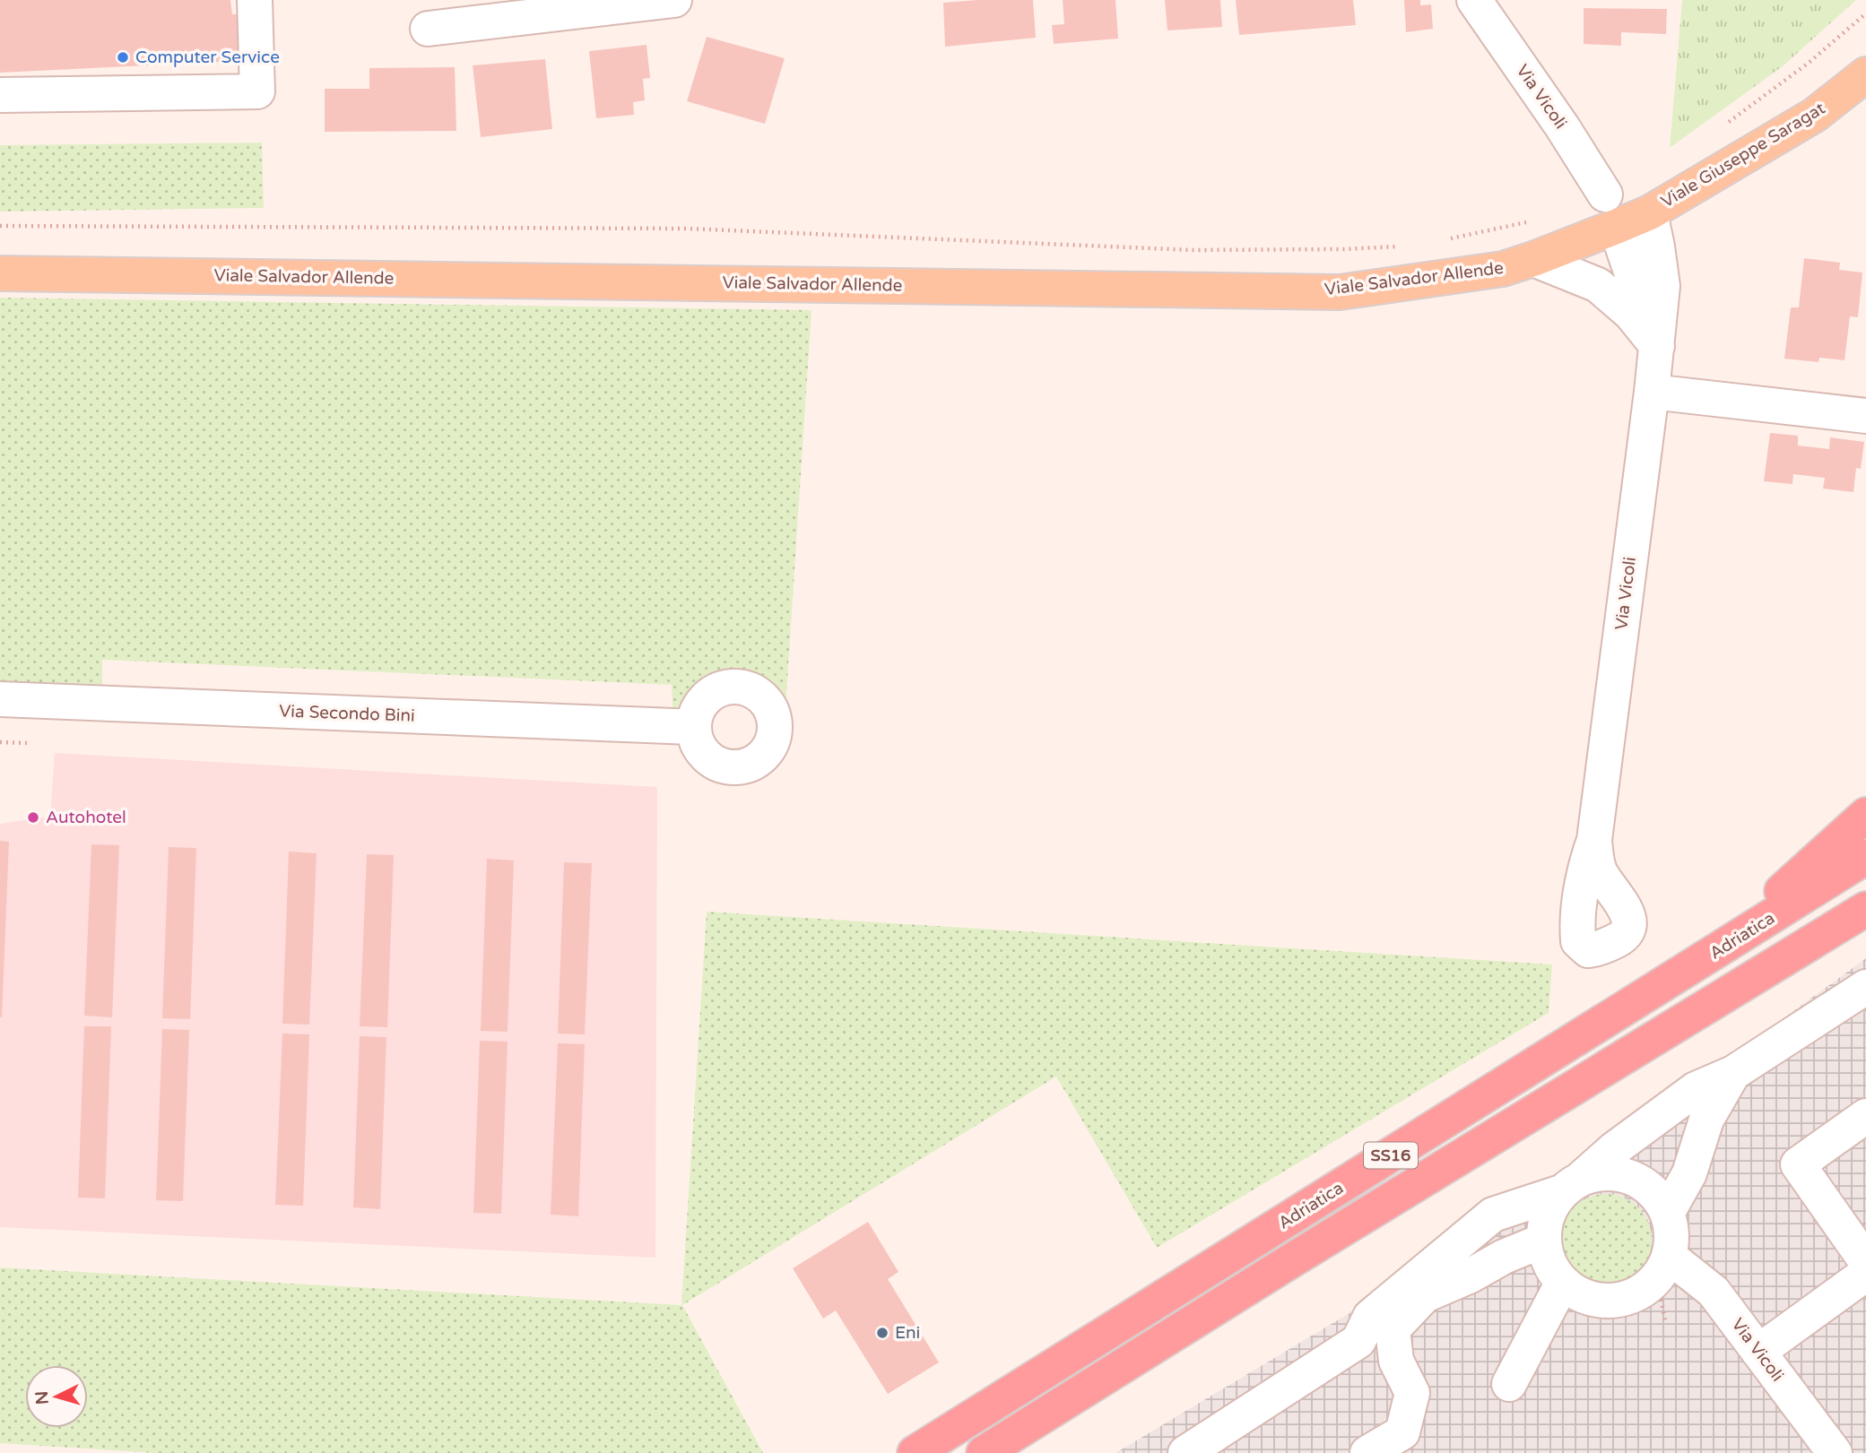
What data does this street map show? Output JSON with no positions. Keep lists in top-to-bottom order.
{
  "streets": {
    "highway": ["Adriatica", "SS16"],
    "main road": ["Viale Giuseppe Saragat", "Viale Salvador Allende"],
    "street": ["Via Vicoli", "Via Secondo Bini"]
  },
  "crossings": [
    ["Via Vicoli", "Viale Giuseppe Saragat"],
    ["Via Vicoli", "Viale Salvador Allende"],
    ["Viale Giuseppe Saragat", "Viale Salvador Allende"],
    ["Adriatica", "SS16"]
  ],
  "places": ["Computer Service", "Autohotel", "Eni"],
  "north": "left"
}
